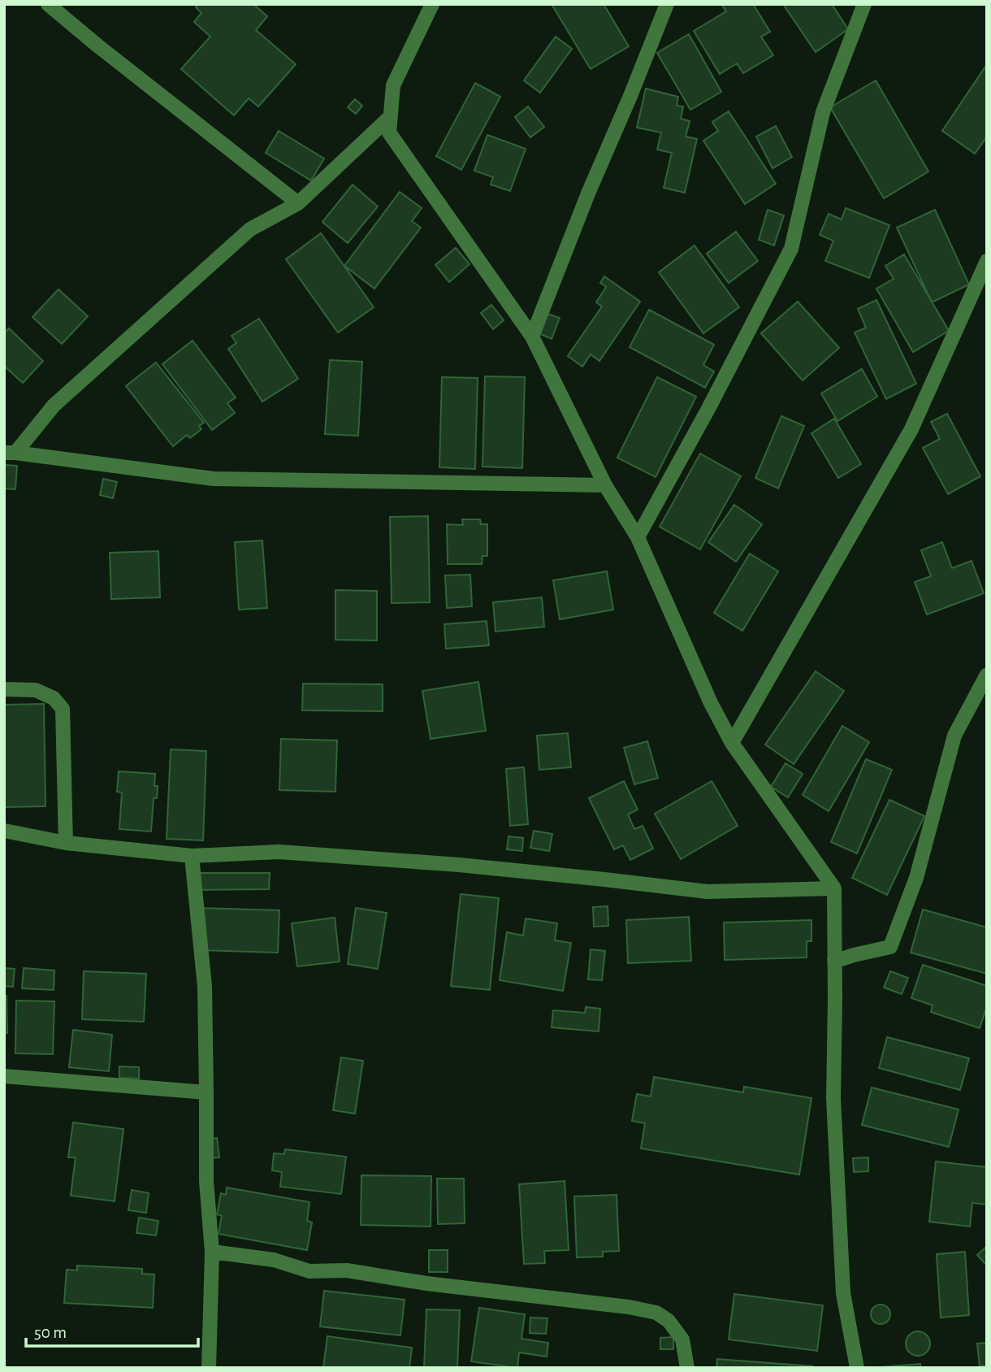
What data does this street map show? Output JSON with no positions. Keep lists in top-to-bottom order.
{
  "scale_bar": "50 m"
}
